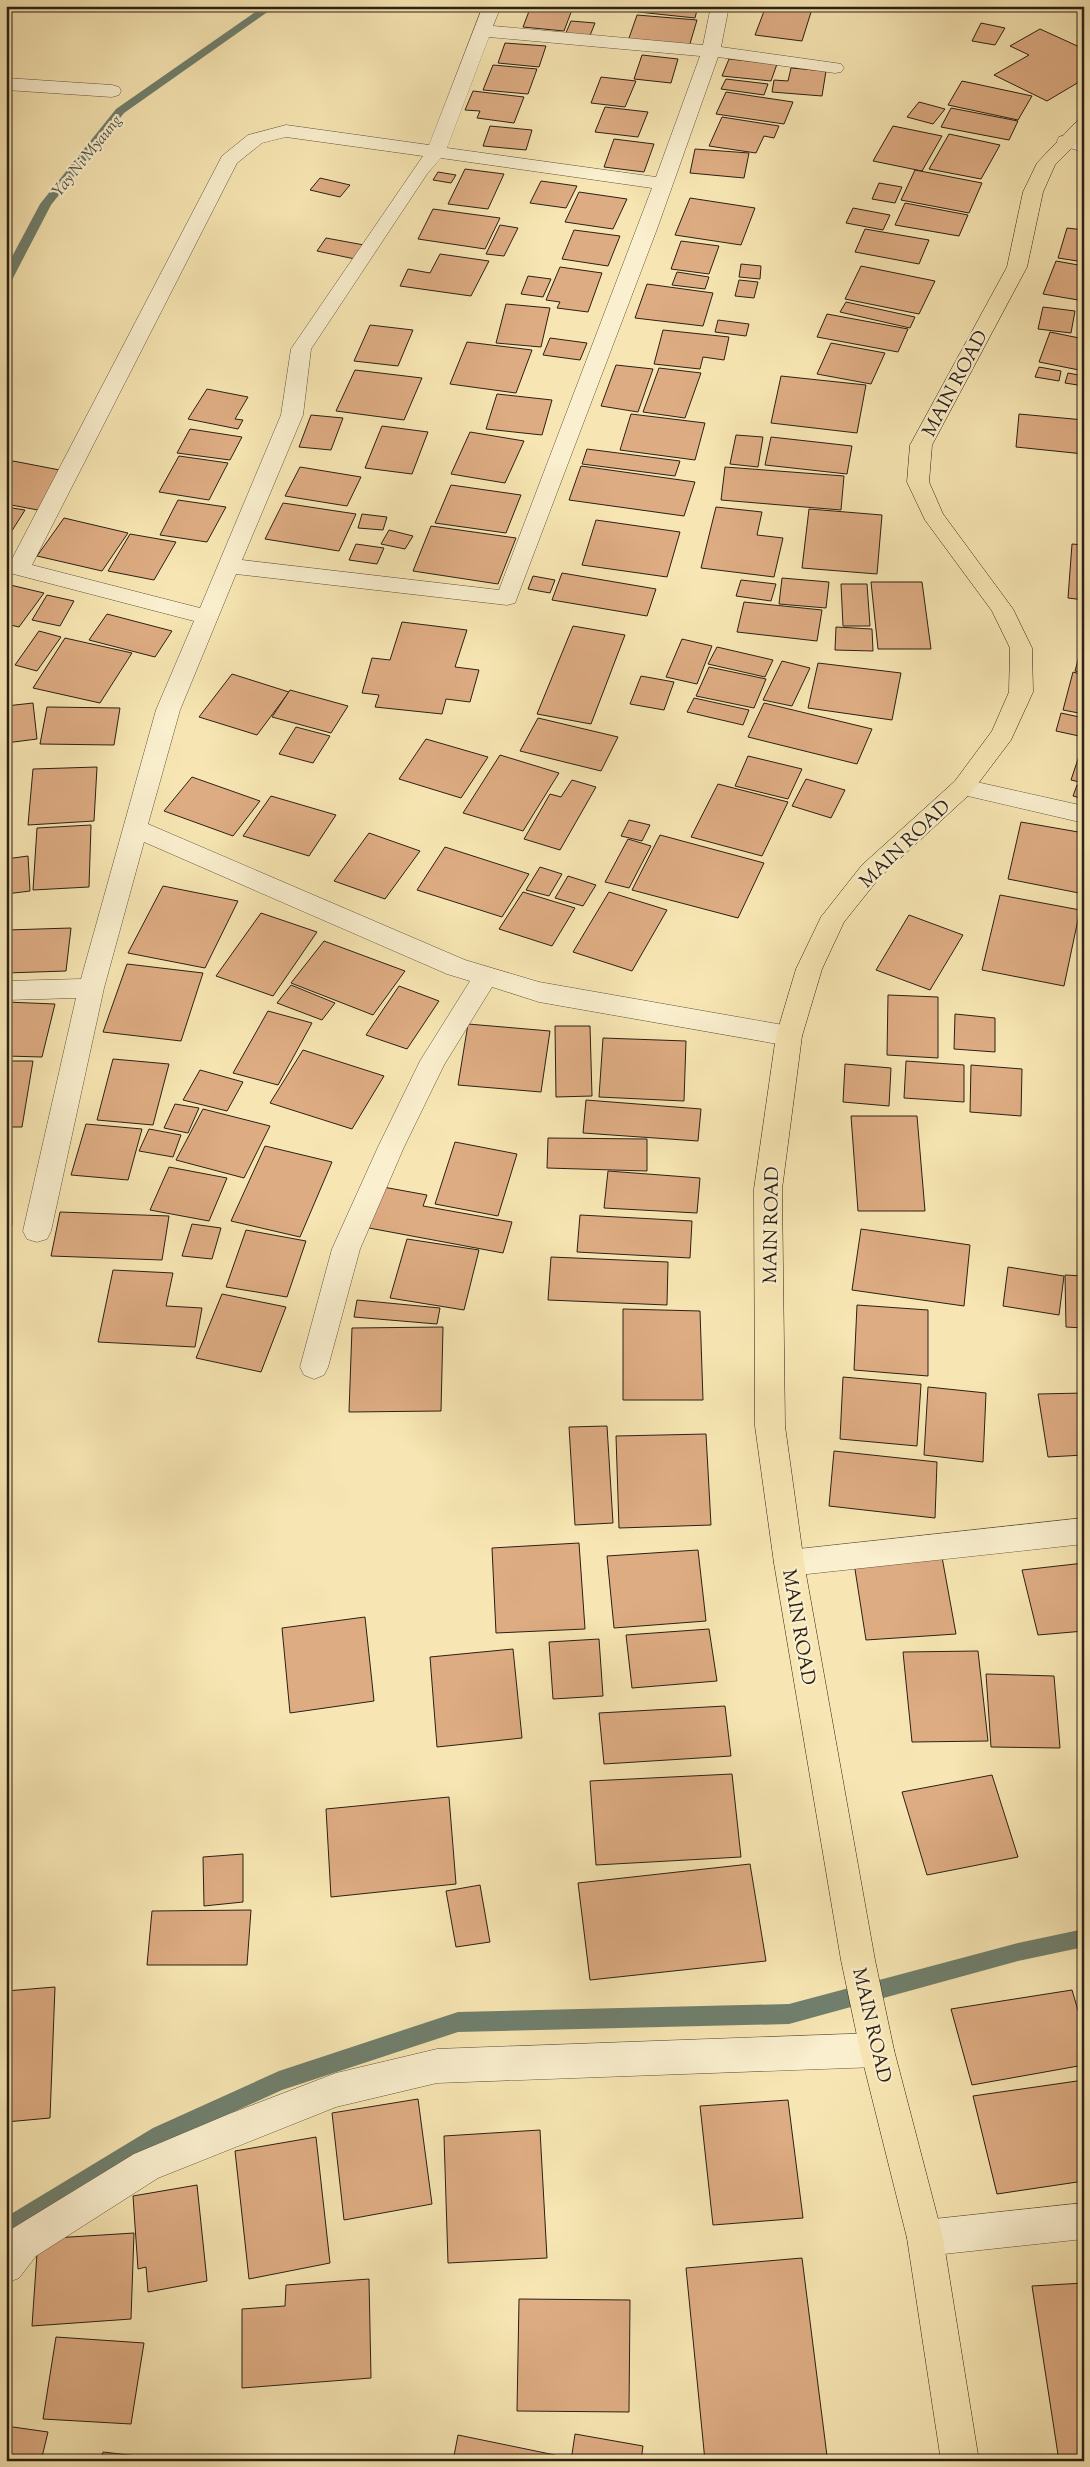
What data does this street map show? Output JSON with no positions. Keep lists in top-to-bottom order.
{
  "streets": {
    "main road": ["MAIN ROAD"]
  },
  "water": ["Yay Ni Myaung"]
}
